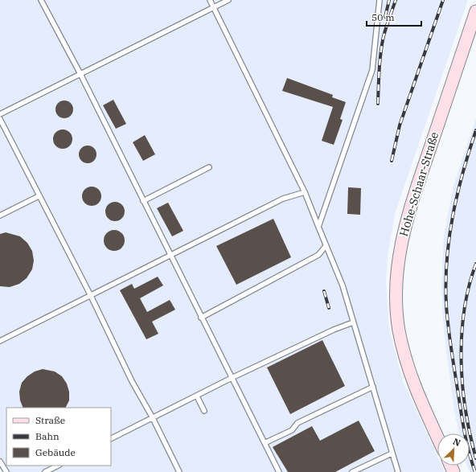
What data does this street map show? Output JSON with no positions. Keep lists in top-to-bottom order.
{
  "streets": {
    "main road": ["Hohe-Schaar-Straße"]
  },
  "legend": ["Straße", "Bahn", "Gebäude"],
  "scale_bar": "50 m",
  "north": "top right"
}
